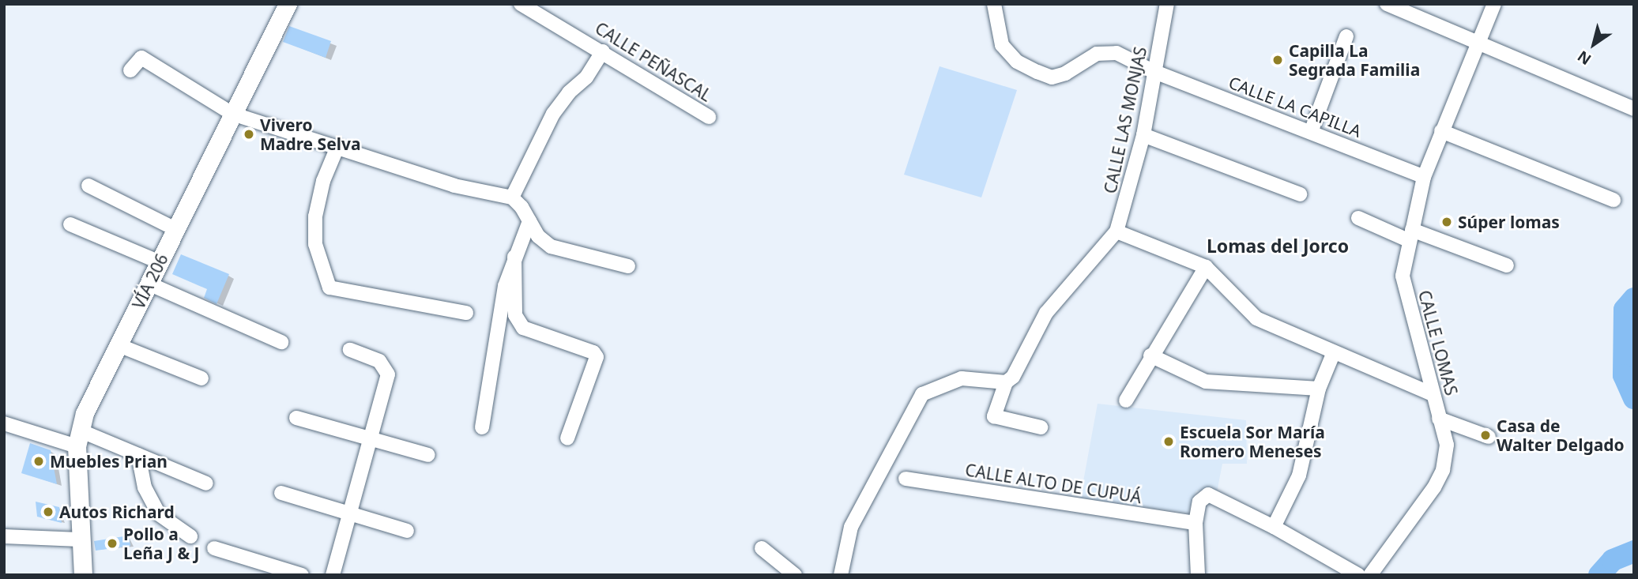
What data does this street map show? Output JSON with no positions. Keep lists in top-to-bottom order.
{
  "streets": {
    "main road": ["VÍA 206"],
    "street": [
      "CALLE PEÑASCAL",
      "CALLE LA CAPILLA",
      "CALLE LAS MONJAS",
      "CALLE LOMAS",
      "CALLE ALTO DE CUPUÁ"
    ]
  },
  "crossings": [
    ["CALLE LA CAPILLA", "CALLE LAS MONJAS"],
    ["CALLE LA CAPILLA", "CALLE LOMAS"]
  ],
  "districts": ["Lomas del Jorco"],
  "places": [
    "Capilla La Segrada Familia",
    "Vivero Madre Selva",
    "Súper lomas",
    "Casa de Walter Delgado",
    "Escuela Sor María Romero Meneses",
    "Muebles Prian",
    "Autos Richard",
    "Pollo a Leña J & J"
  ],
  "north": "bottom left"
}
